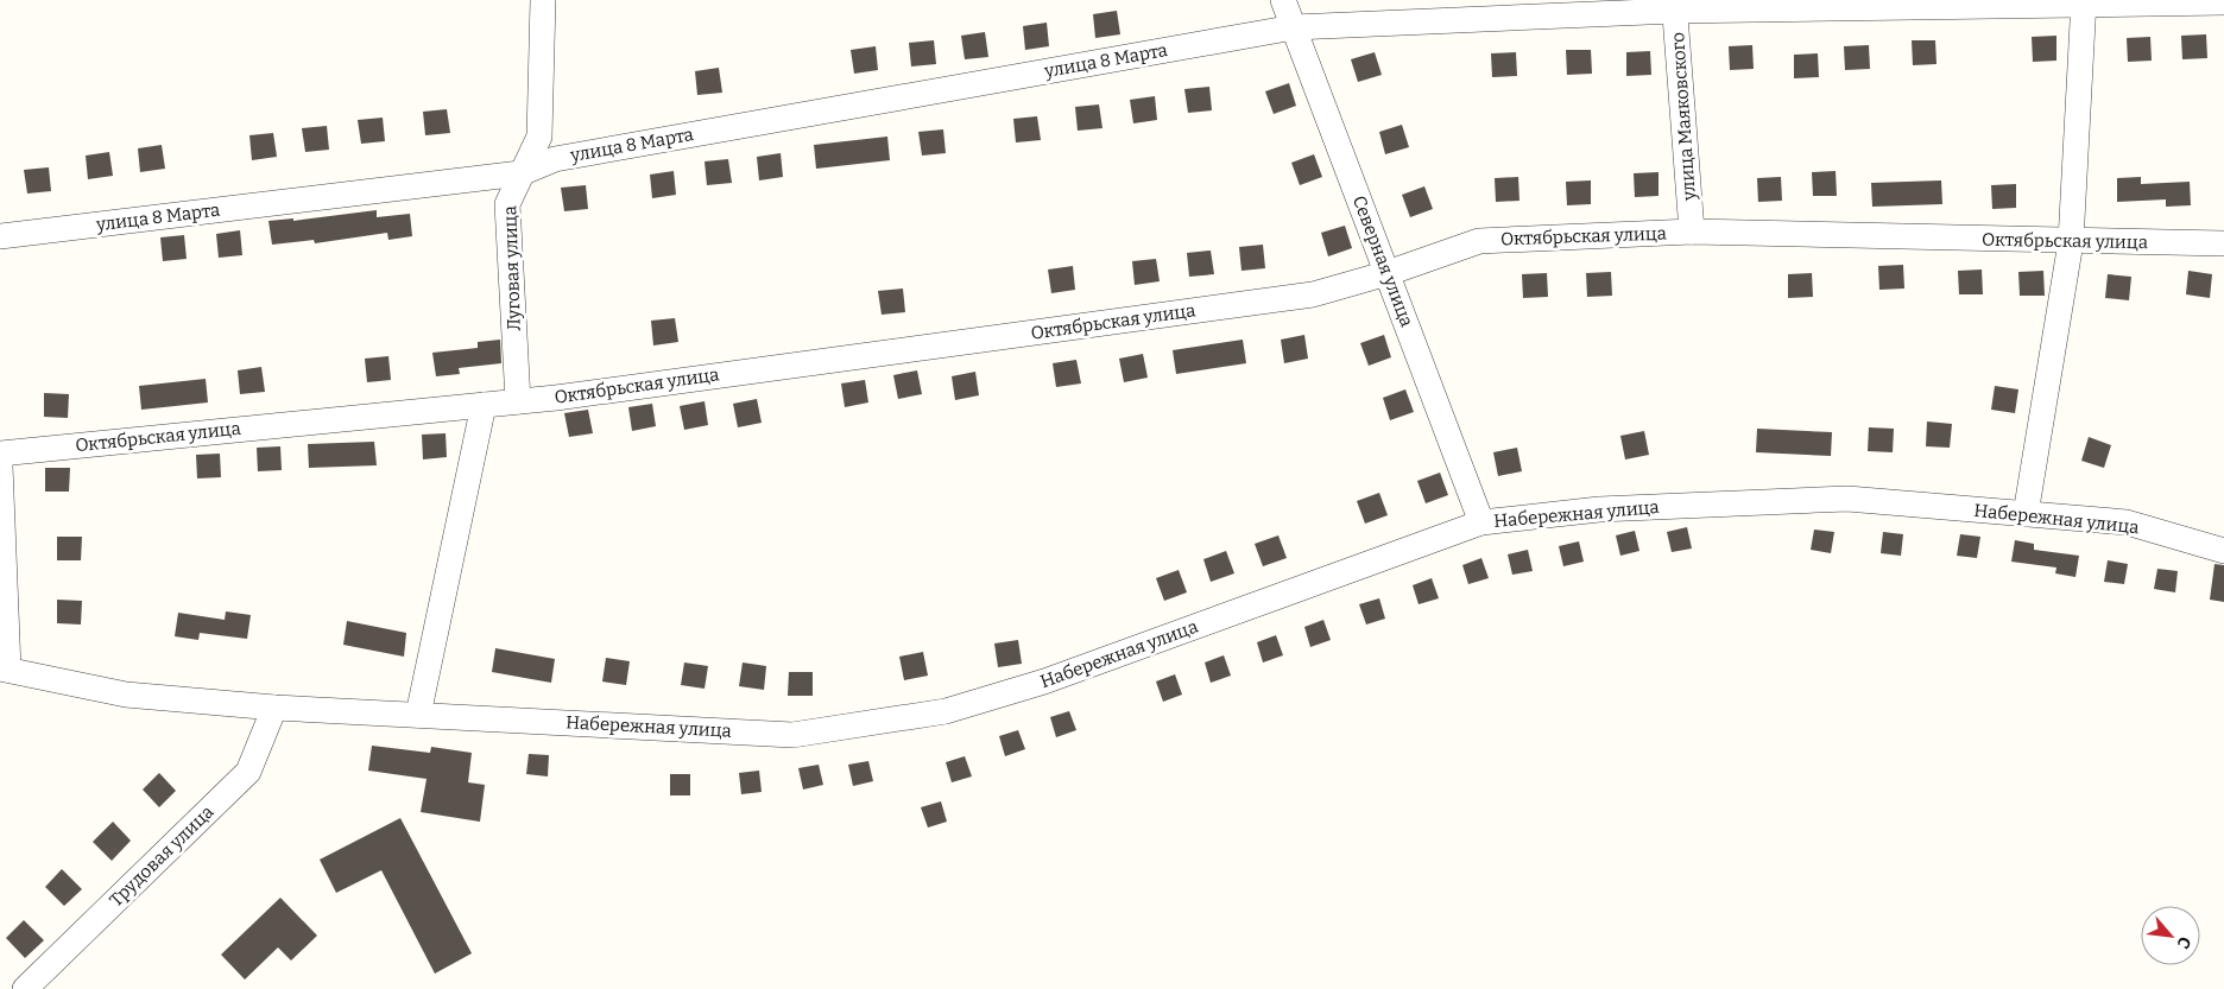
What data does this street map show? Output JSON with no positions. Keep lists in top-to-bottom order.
{
  "streets": {
    "street": [
      "улица 8 Марта",
      "улица Маяковского",
      "Октябрьская улица",
      "Северная улица",
      "Луговая улица",
      "Набережная улица",
      "Трудовая улица"
    ]
  },
  "crossings": [
    ["улица 8 Марта", "улица Маяковского"],
    ["улица 8 Марта", "Северная улица"],
    ["улица 8 Марта", "Луговая улица"],
    ["улица Маяковского", "Октябрьская улица"],
    ["Октябрьская улица", "Северная улица"],
    ["Октябрьская улица", "Луговая улица"],
    ["Северная улица", "Набережная улица"],
    ["Набережная улица", "Трудовая улица"]
  ],
  "north": "bottom right"
}
